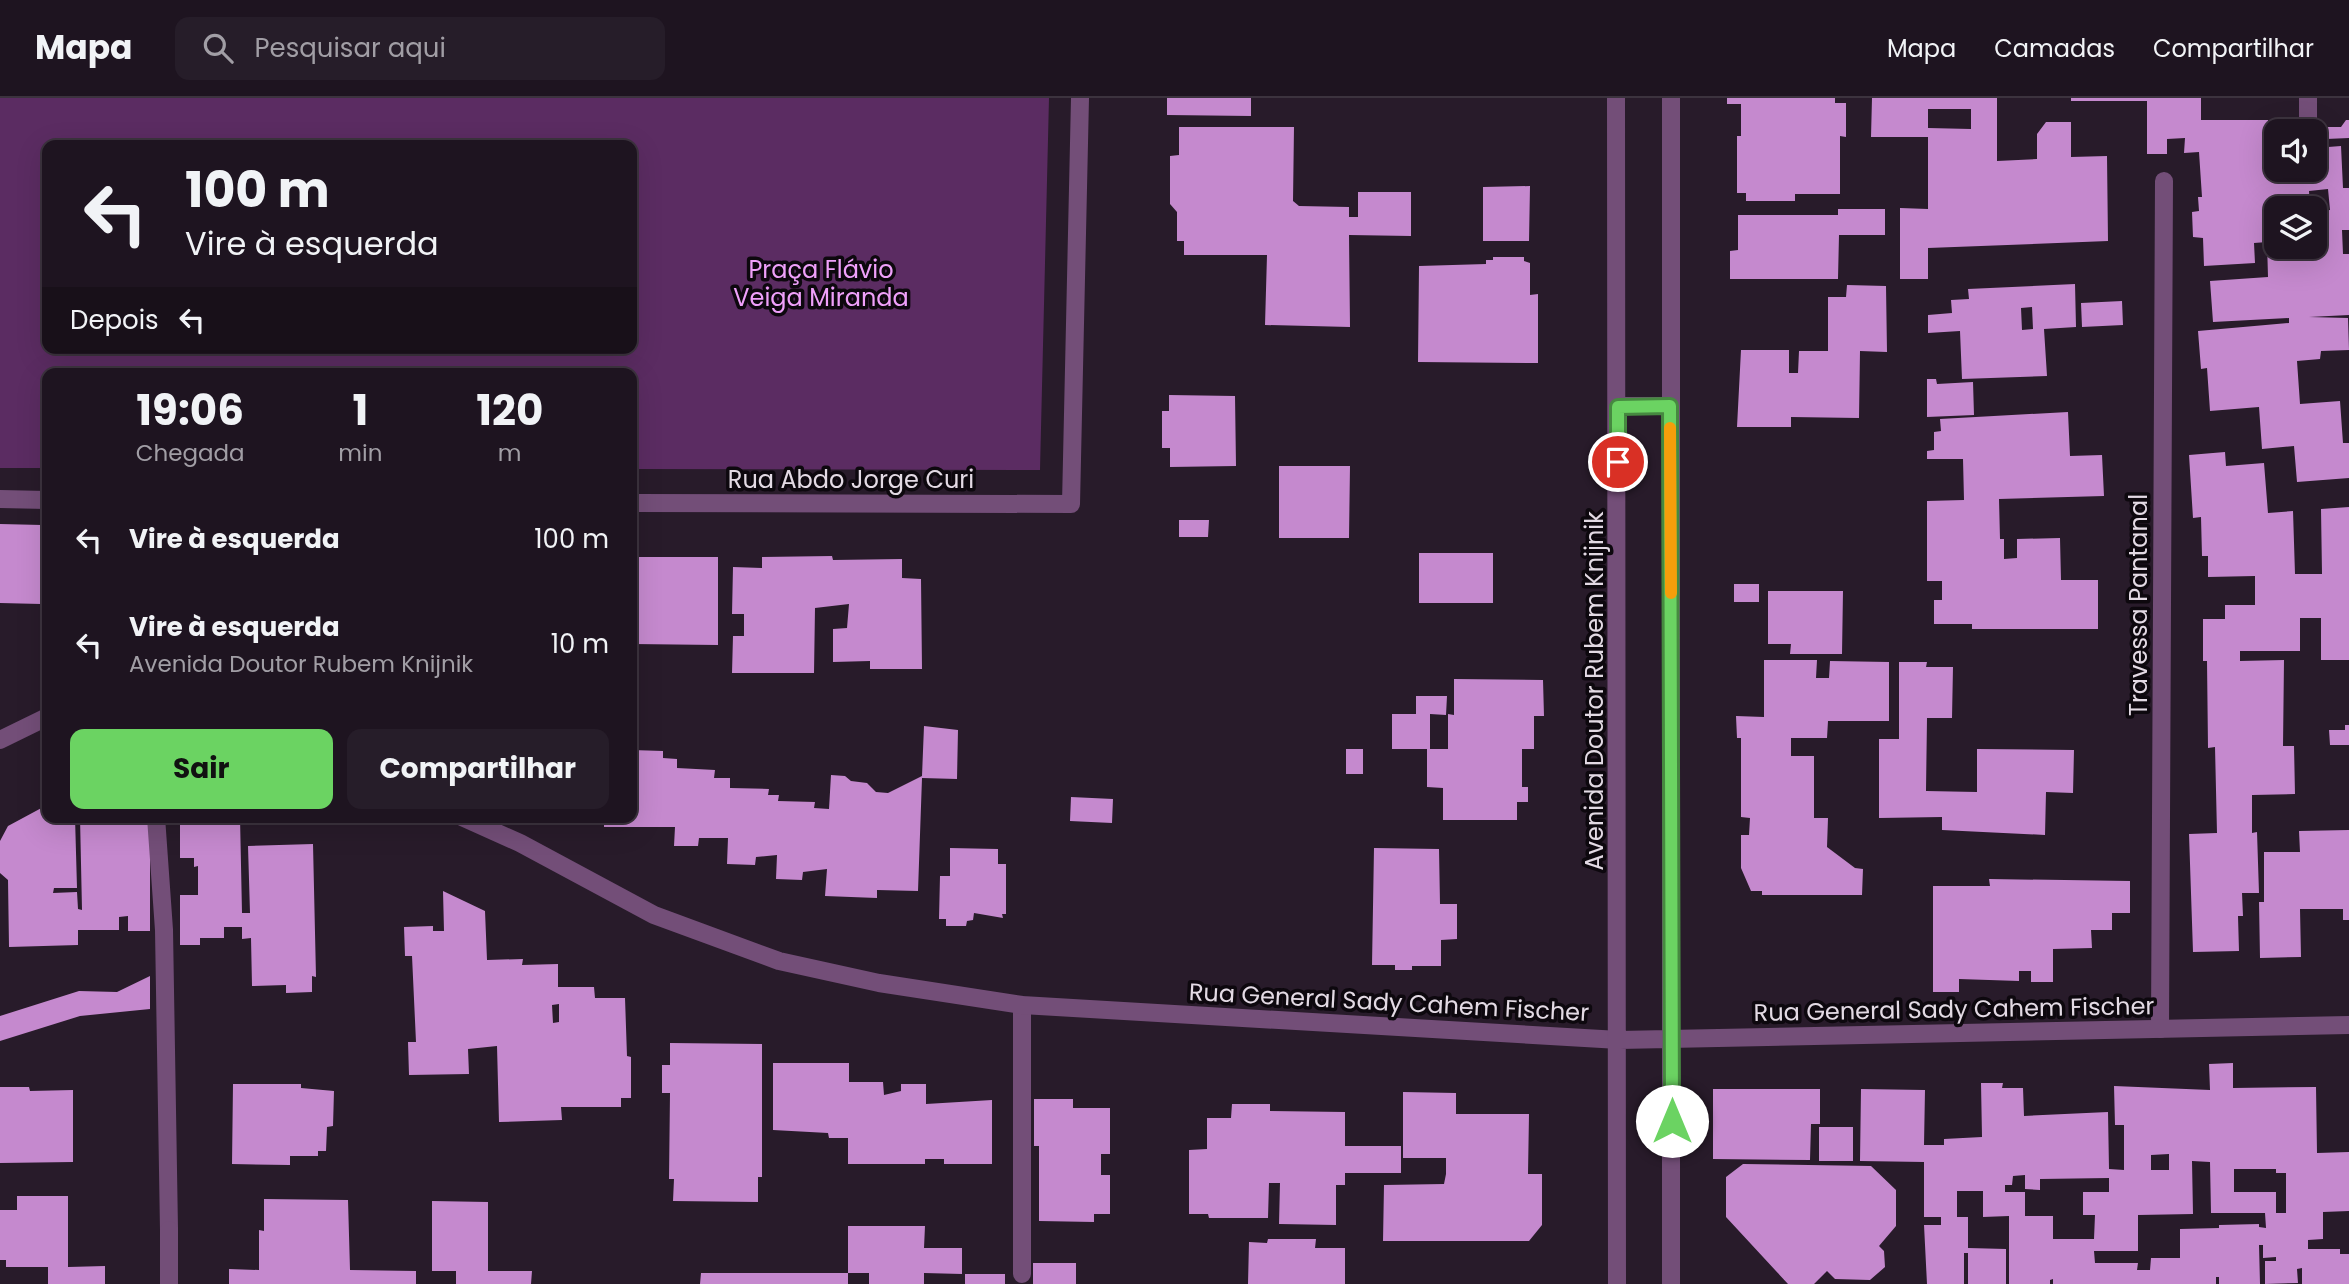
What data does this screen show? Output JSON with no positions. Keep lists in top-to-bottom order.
{
  "streets": {
    "street": [
      "Rua Abdo Jorge Curi",
      "Travessa Pantanal",
      "Avenida Doutor Rubem Knijnik",
      "Rua General Sady Cahem Fischer"
    ]
  },
  "crossings": [
    ["Travessa Pantanal", "Rua General Sady Cahem Fischer"],
    ["Avenida Doutor Rubem Knijnik", "Rua General Sady Cahem Fischer"]
  ],
  "parks": ["Praça Flávio Veiga Miranda"],
  "page": {
    "header": "Mapa",
    "search": "Pesquisar aqui",
    "nav": ["Mapa", "Camadas", "Compartilhar"],
    "turn": ["100 m", "Vire à esquerda"],
    "then": "Depois",
    "eta": [
      "19:06",
      "Chegada",
      "1",
      "min",
      "120",
      "m"
    ],
    "list": [
      {
        "name": "Vire à esquerda",
        "value": "100 m"
      },
      {
        "name": "Vire à esquerda",
        "note": "Avenida Doutor Rubem Knijnik",
        "value": "10 m"
      }
    ],
    "buttons": ["Sair", "Compartilhar"]
  }
}
